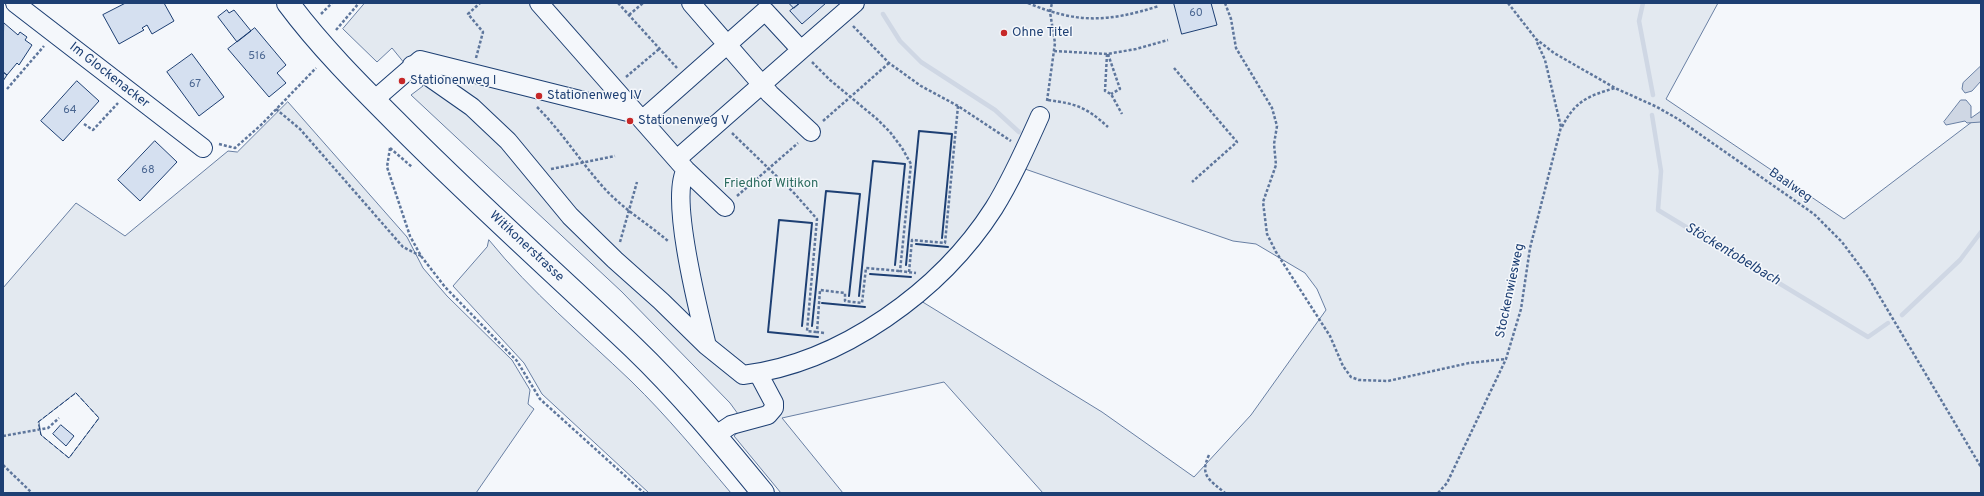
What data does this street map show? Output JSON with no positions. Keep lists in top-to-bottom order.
{
  "streets": {
    "main road": ["Witikonerstrasse"],
    "street": ["Im Glockenacker"],
    "path": ["Baalweg", "Stockenwiesweg"]
  },
  "crossings": [
    ["Baalweg", "Stockenwiesweg"]
  ],
  "water": ["Stöckentobelbach"],
  "parks": ["Friedhof Witikon"],
  "places": [
    "Ohne Titel",
    "Stationenweg I",
    "Stationenweg IV",
    "Stationenweg V"
  ],
  "house_numbers": [
    "60",
    "516",
    "67",
    "64",
    "68"
  ]
}
